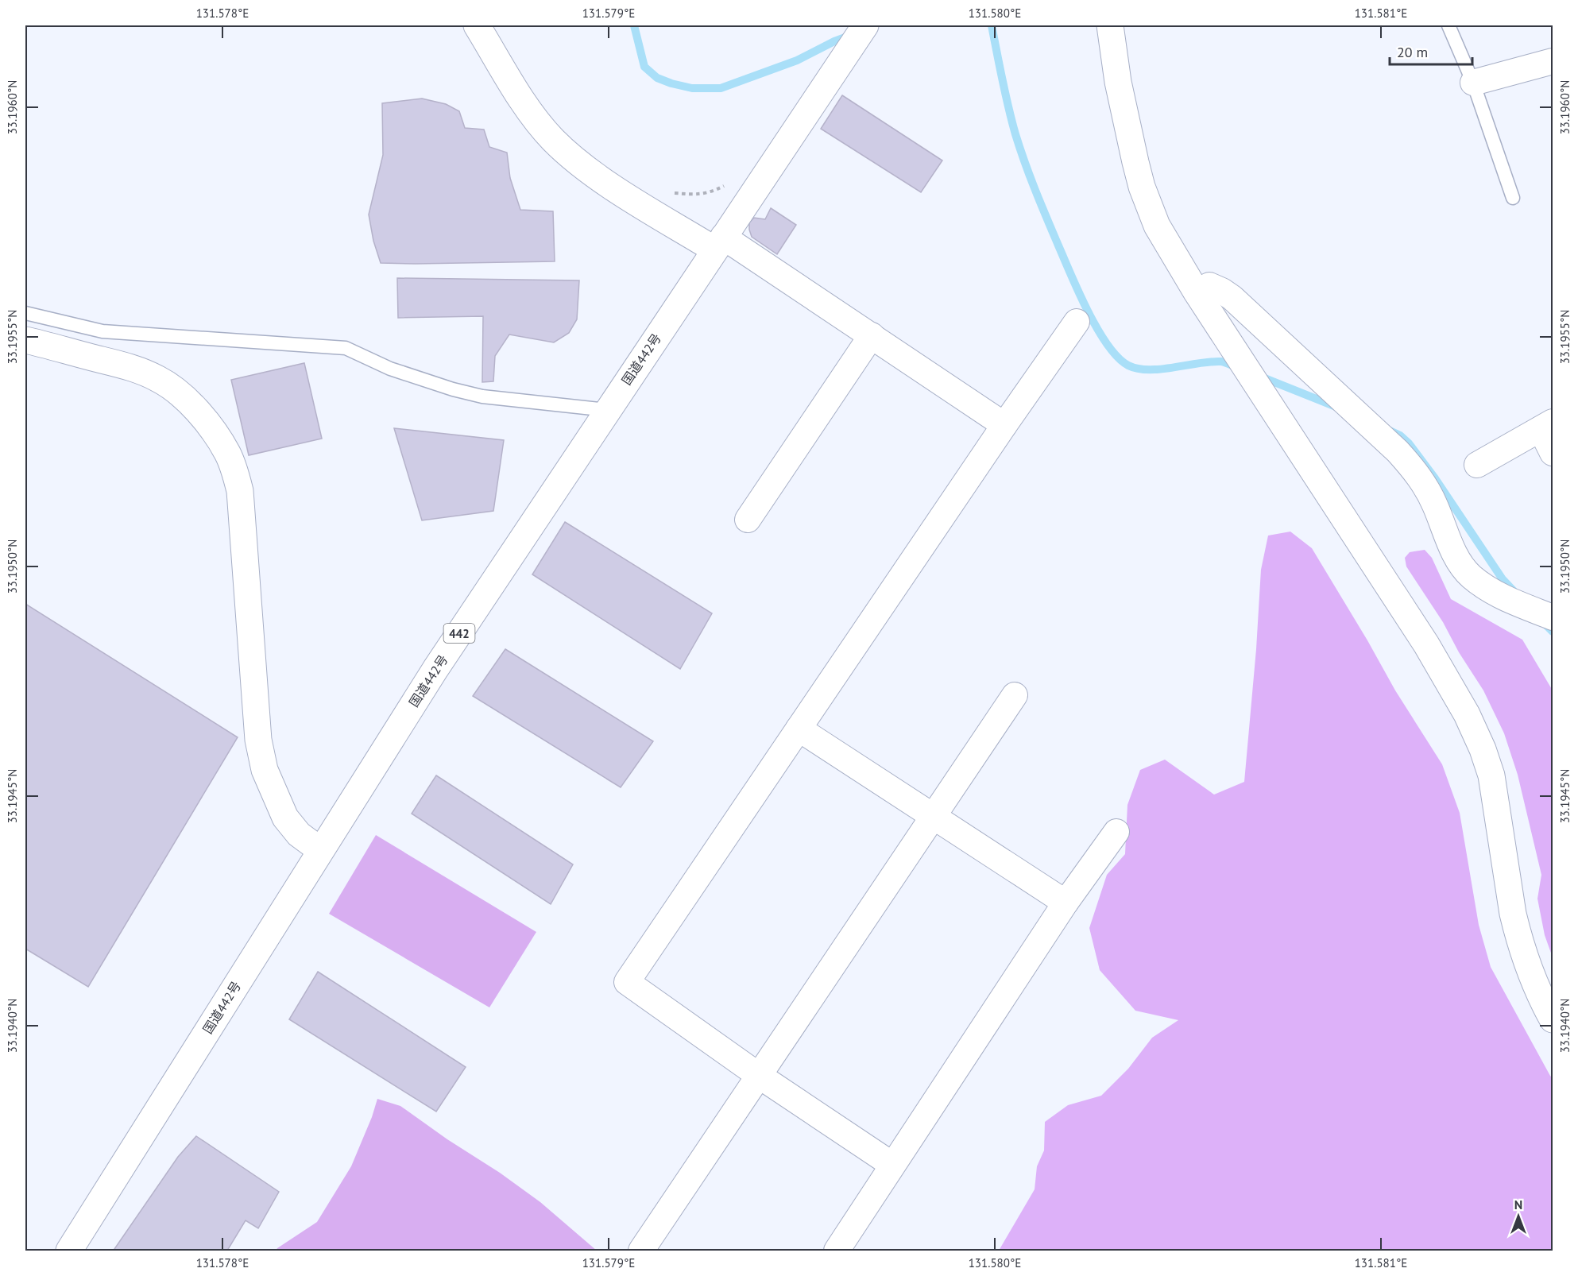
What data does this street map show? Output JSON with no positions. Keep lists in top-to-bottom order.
{
  "streets": {
    "main road": ["国道442号", "442"]
  },
  "scale_bar": "20 m",
  "north": "top",
  "coordinates": [
    "131.578°E",
    "131.579°E",
    "131.580°E",
    "131.581°E",
    "33.1960°N",
    "33.1955°N",
    "33.1950°N",
    "33.1945°N",
    "33.1940°N"
  ]
}
